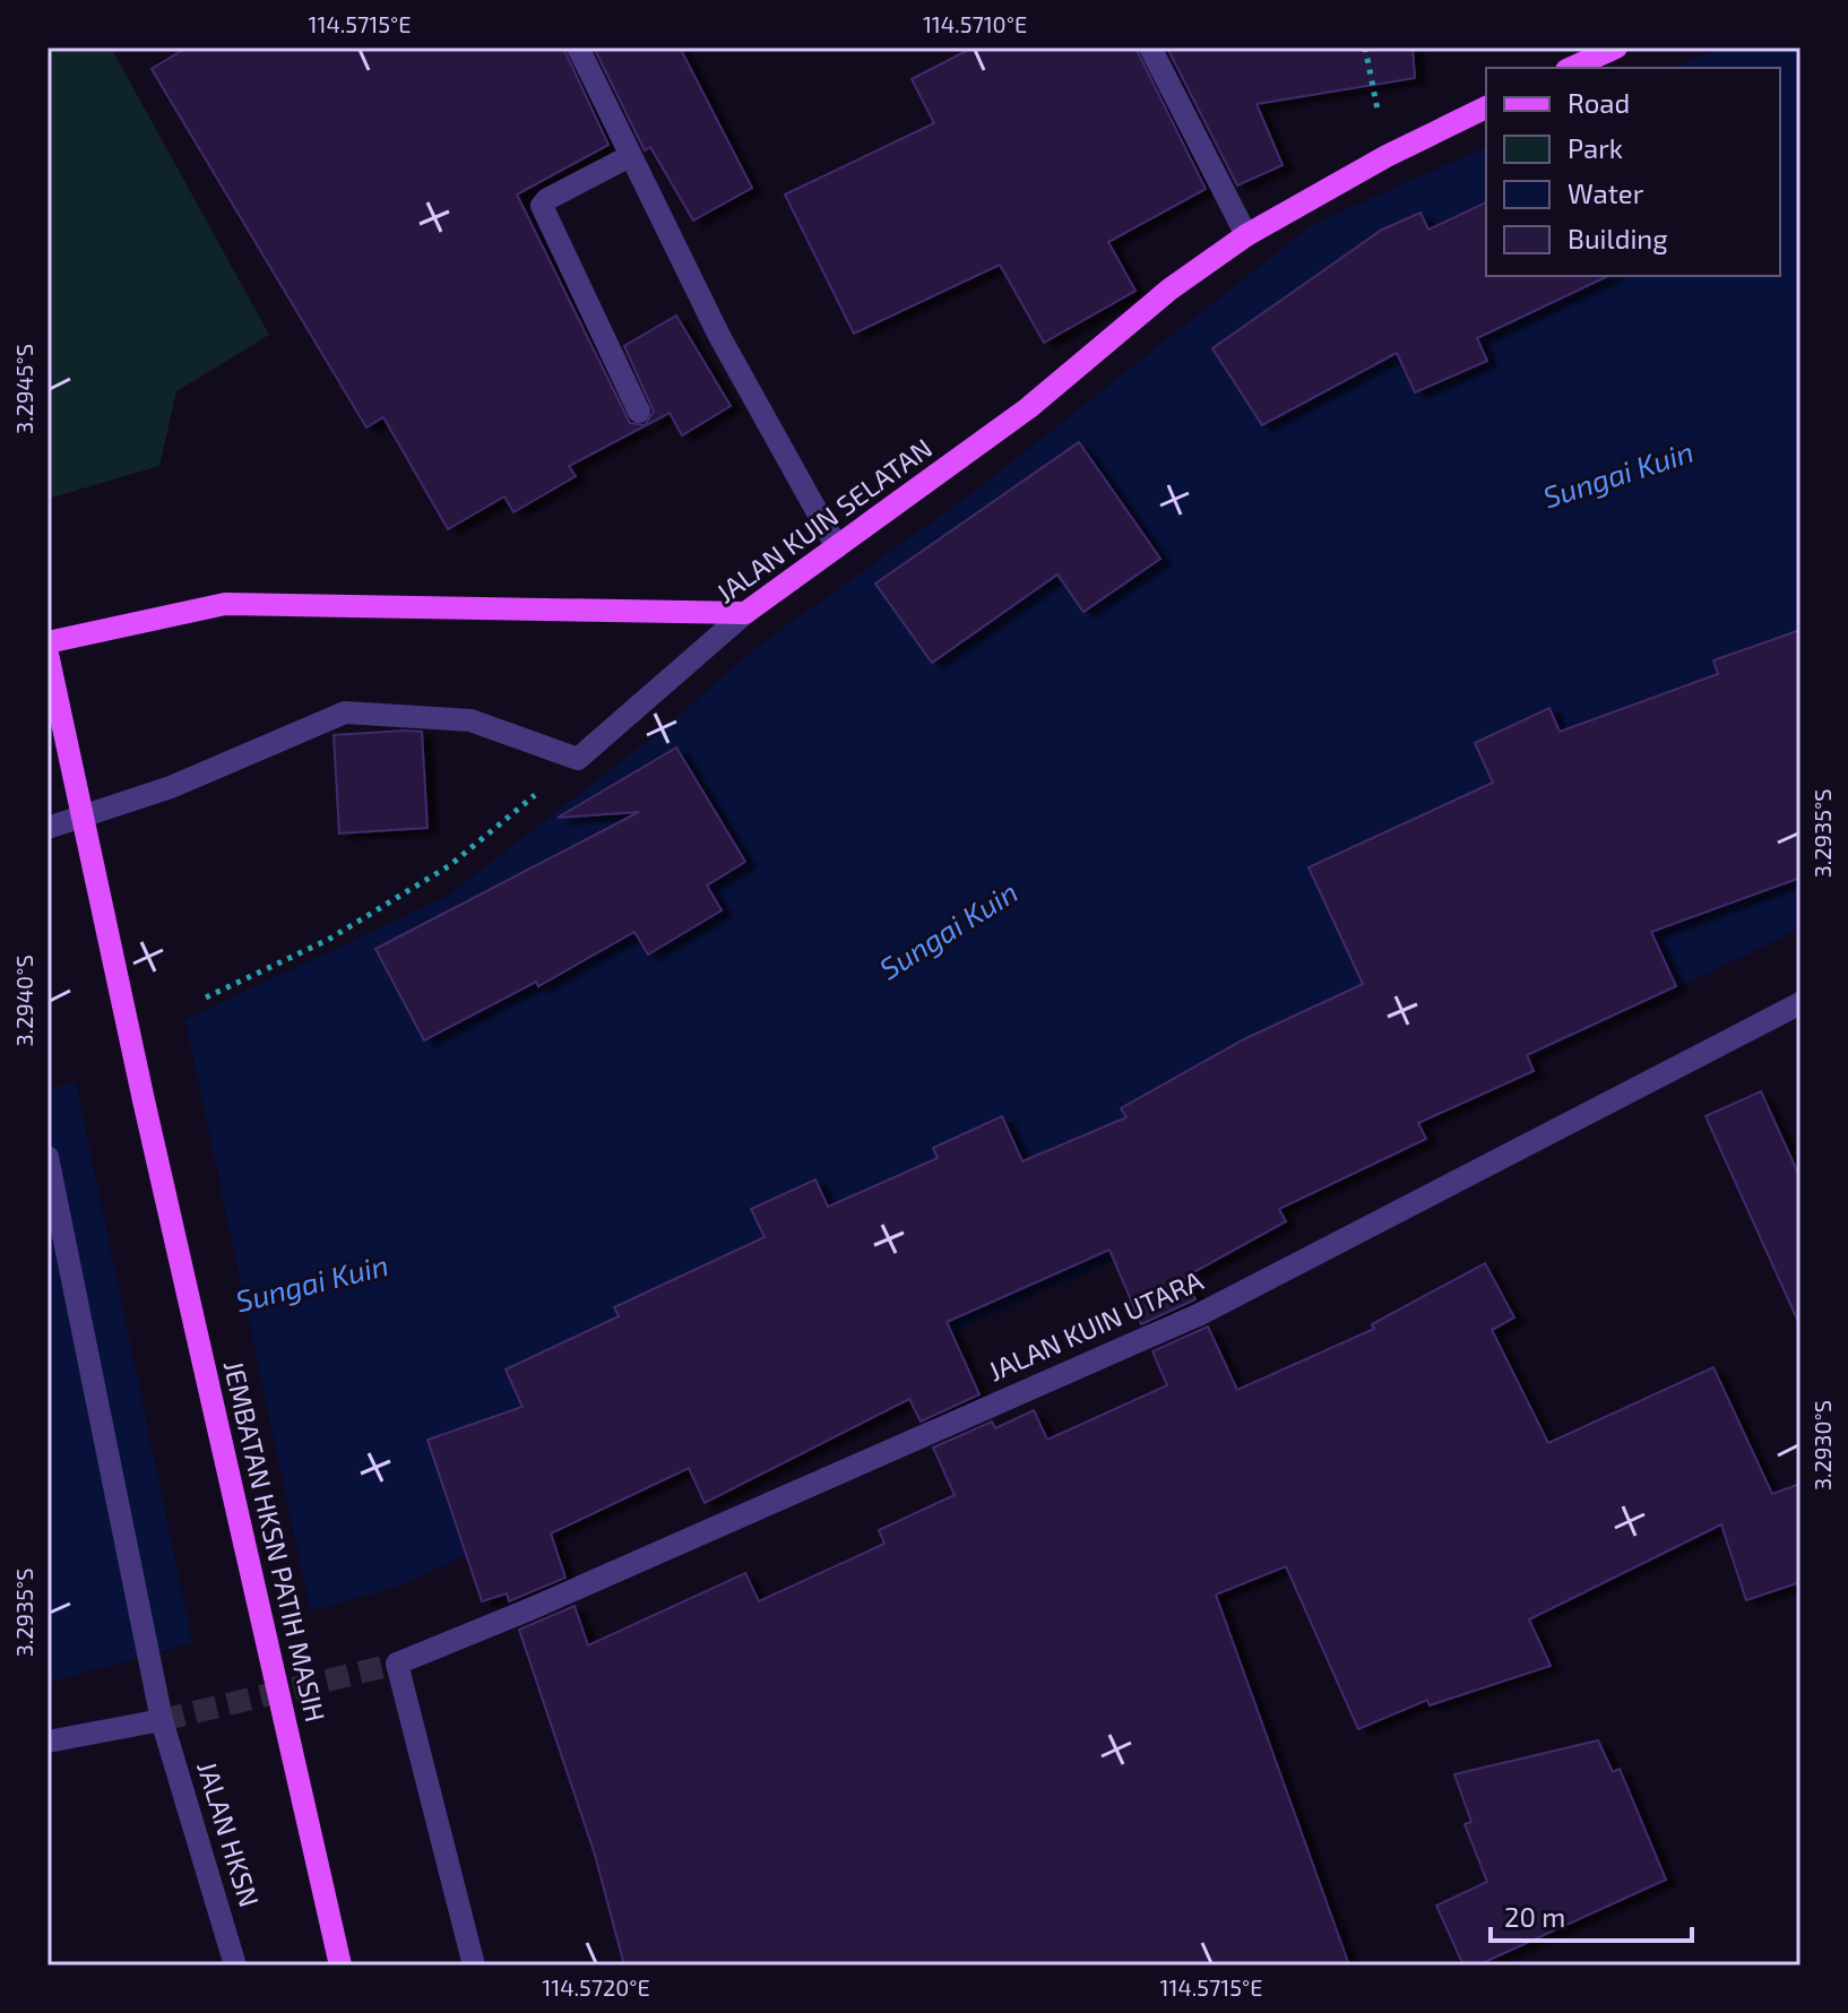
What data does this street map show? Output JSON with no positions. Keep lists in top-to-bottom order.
{
  "streets": {
    "main road": ["JALAN KUIN SELATAN", "JEMBATAN HKSN PATIH MASIH"],
    "street": ["JALAN KUIN UTARA", "JALAN HKSN"]
  },
  "water": ["Sungai Kuin"],
  "legend": [
    "Road",
    "Park",
    "Water",
    "Building"
  ],
  "scale_bar": "20 m",
  "coordinates": [
    "114.5715°E",
    "114.5710°E",
    "3.2945°S",
    "3.2935°S",
    "3.2940°S",
    "3.2930°S",
    "114.5720°E"
  ]
}
